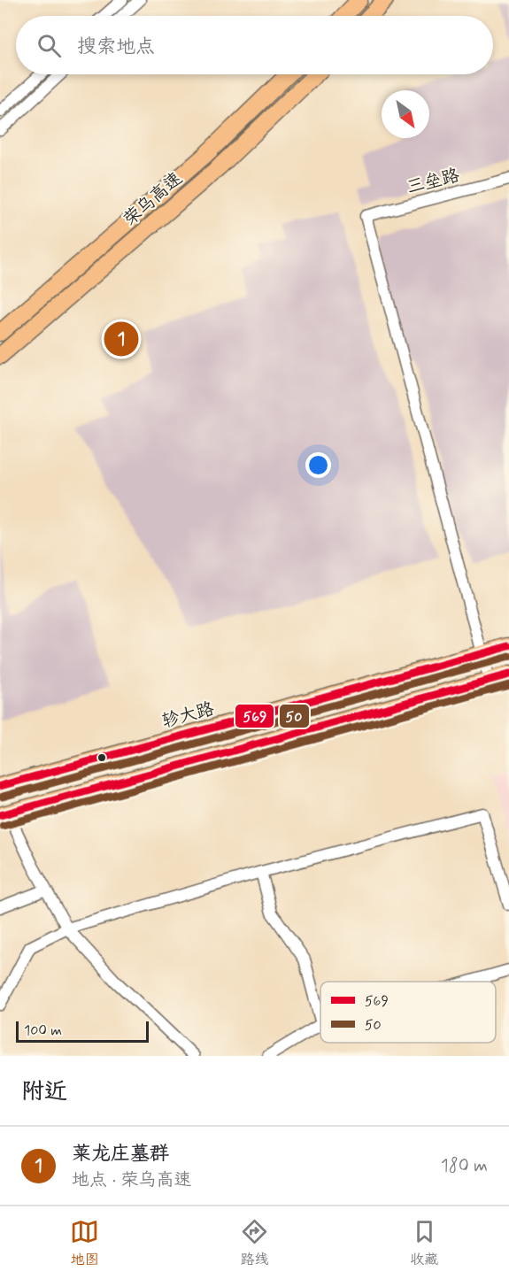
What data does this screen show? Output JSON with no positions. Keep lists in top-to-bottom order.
{
  "streets": {
    "highway": ["荣乌高速", "轸大路"],
    "street": ["三垒路"]
  },
  "crossings": [
    ["三垒路", "轸大路"]
  ],
  "lines": ["transit line 569", "transit line 50"],
  "legend": ["569", "50"],
  "scale_bar": "100 m",
  "north": "bottom right",
  "page": {
    "search": "搜索地点",
    "pins": "1",
    "scale": "100 m",
    "heading": "附近",
    "list": [
      {
        "mark": "1",
        "name": "莱龙庄墓群",
        "note": "地点 · 荣乌高速",
        "value": "180 m"
      }
    ],
    "nav": ["地图", "路线", "收藏"]
  }
}
